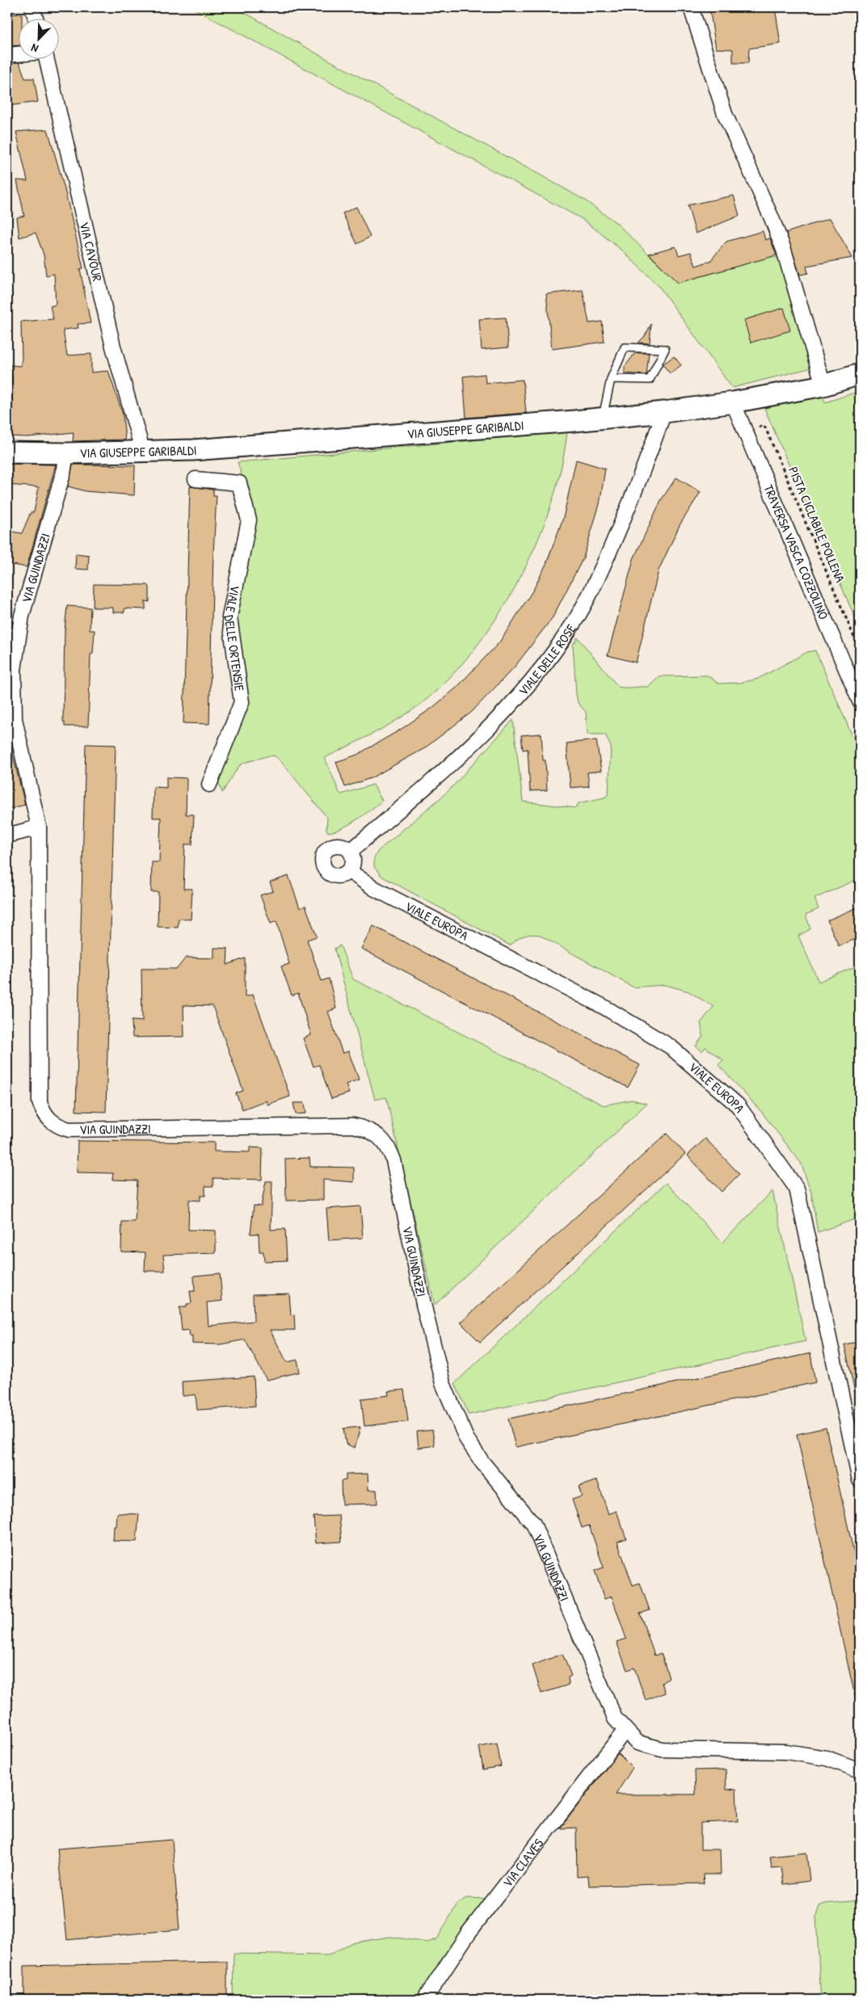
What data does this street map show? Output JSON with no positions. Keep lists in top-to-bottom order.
{
  "streets": {
    "main road": ["VIA GIUSEPPE GARIBALDI"],
    "street": [
      "VIA CAVOUR",
      "TRAVERSA VASCA COZZOLINO",
      "VIA GUINDAZZI",
      "VIALE DELLE ORTENSIE",
      "VIALE DELLE ROSE",
      "VIALE EUROPA",
      "VIA CLAVES"
    ],
    "path": ["PISTA CICLABILE POLLENA"]
  },
  "crossings": [
    ["VIA CAVOUR", "VIA GIUSEPPE GARIBALDI"],
    ["VIA GIUSEPPE GARIBALDI", "TRAVERSA VASCA COZZOLINO"],
    ["VIA GIUSEPPE GARIBALDI", "VIA GUINDAZZI"],
    ["VIA GIUSEPPE GARIBALDI", "VIALE DELLE ROSE"],
    ["VIA GUINDAZZI", "VIA CLAVES"],
    ["VIALE DELLE ROSE", "VIALE EUROPA"]
  ],
  "north": "bottom left"
}
